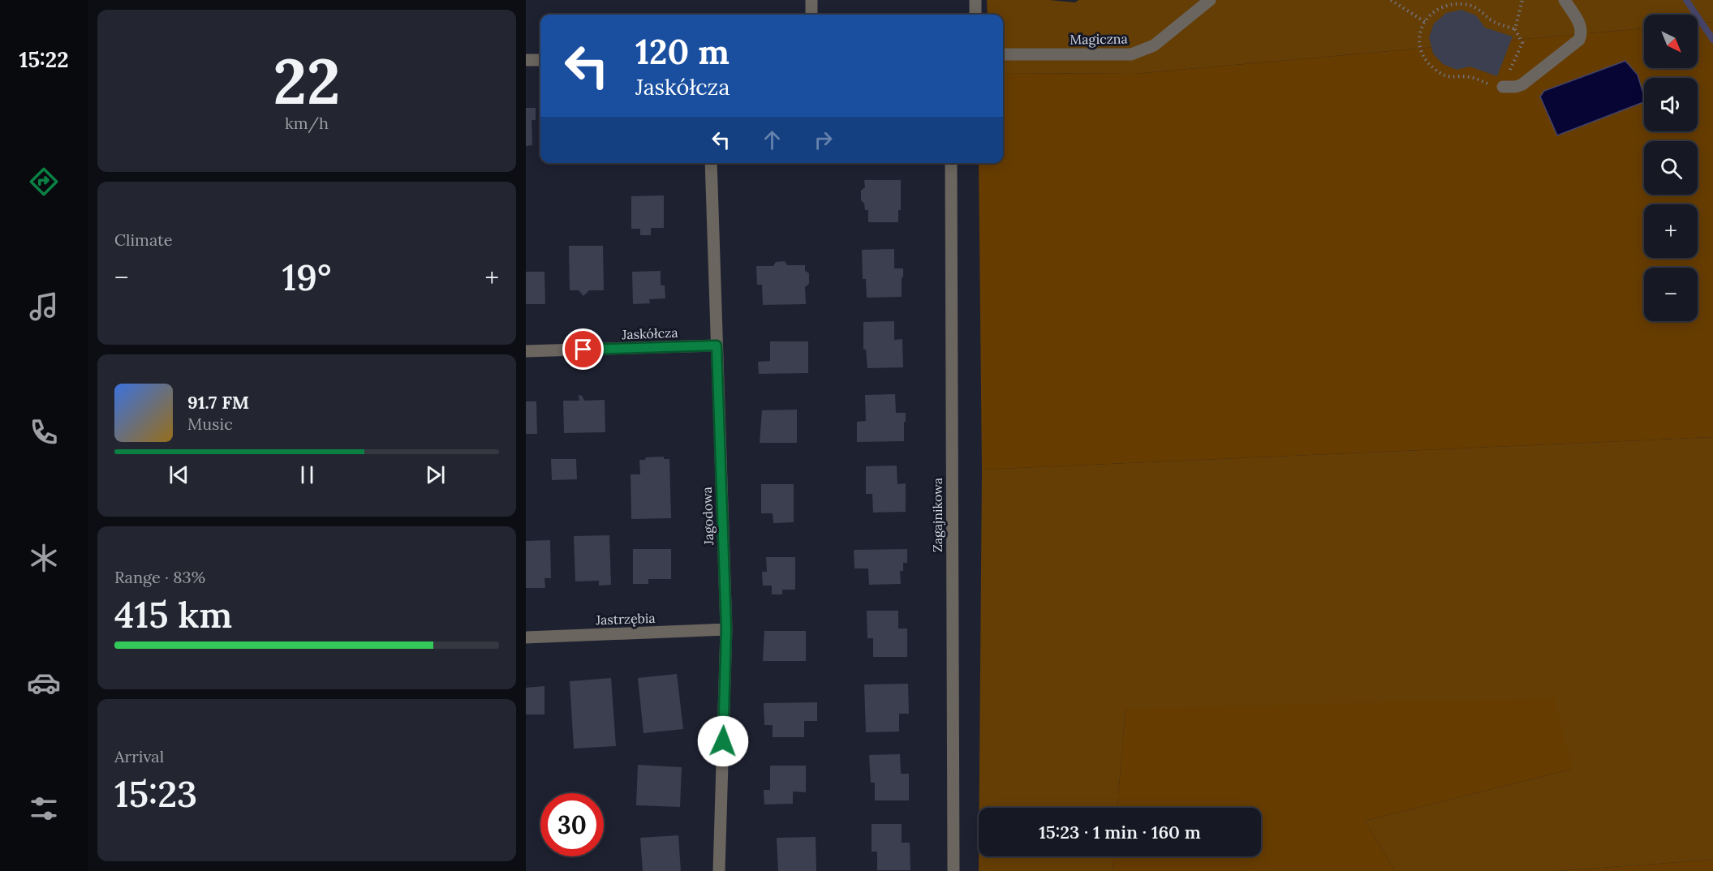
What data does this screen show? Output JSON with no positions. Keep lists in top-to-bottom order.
{
  "streets": {
    "street": [
      "Magiczna",
      "Jaskółcza",
      "Zagajnikowa",
      "Jagodowa",
      "Jastrzębia"
    ]
  },
  "crossings": [
    ["Jaskółcza", "Jagodowa"],
    ["Jagodowa", "Jastrzębia"]
  ],
  "north": "bottom right",
  "page": {
    "tabs": "15:22",
    "tile": [
      ["22", "km/h"],
      "Climate",
      ["Range · 83%", "415 km"],
      ["Arrival", "15:23"]
    ],
    "map_buttons": ["+", "−"],
    "turn": ["120 m", "Jaskółcza"],
    "heat": ["−", "19°", "+"],
    "song": ["91.7 FM", "Music"],
    "limit": "30",
    "trip": "15:23 · 1 min · 160 m"
  }
}
